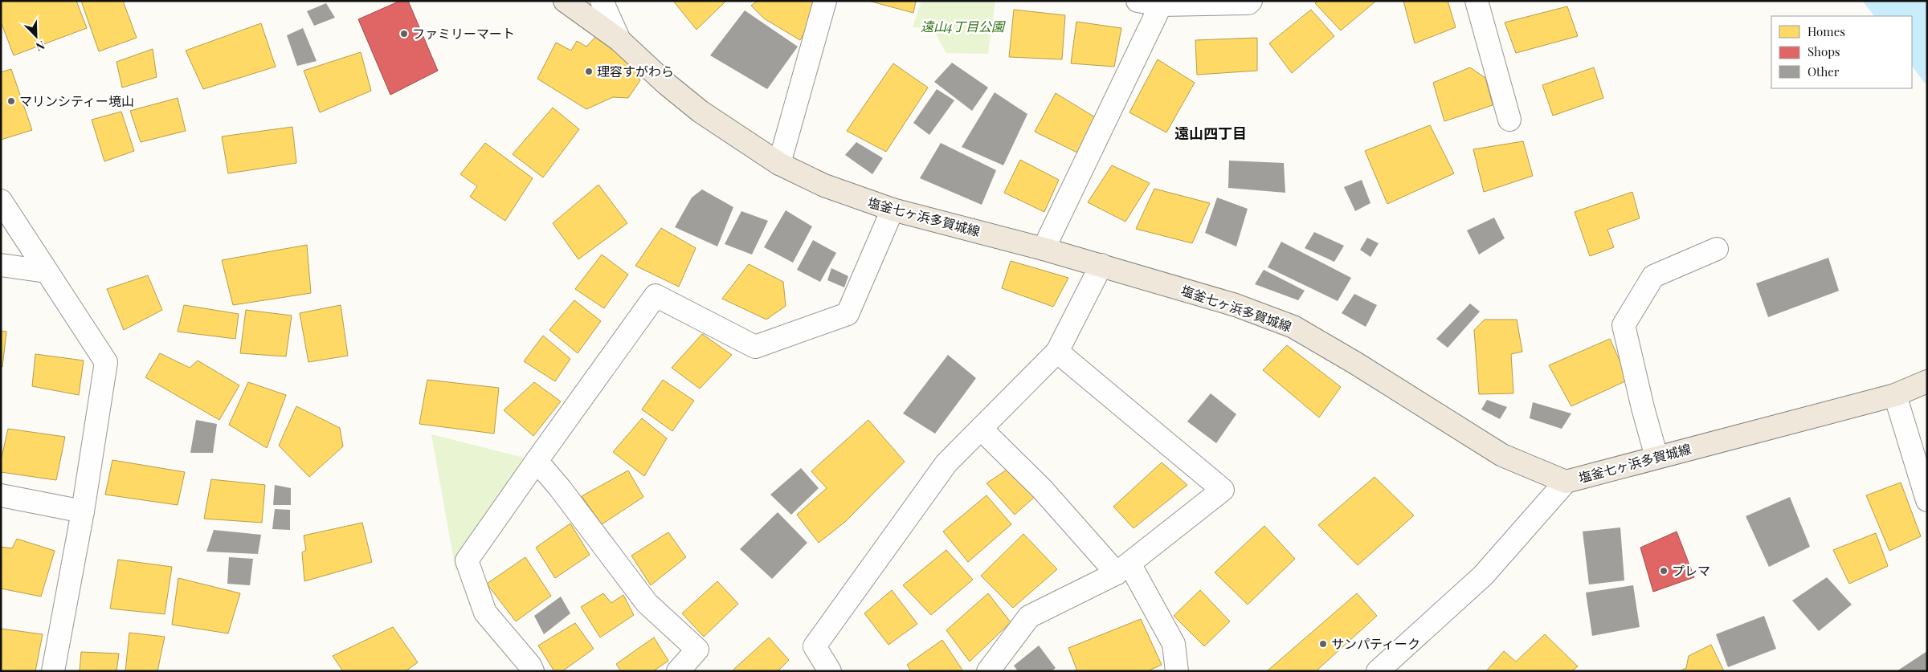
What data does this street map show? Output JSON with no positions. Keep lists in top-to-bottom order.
{
  "streets": {
    "main road": ["塩釜七ヶ浜多賀城線"]
  },
  "districts": ["遠山四丁目"],
  "parks": ["遠山4丁目公園"],
  "places": [
    "ファミリーマート",
    "理容すがわら",
    "マリンシティー境山",
    "プレマ",
    "サンパティーク"
  ],
  "legend": ["Homes", "Shops", "Other"],
  "north": "bottom right"
}
